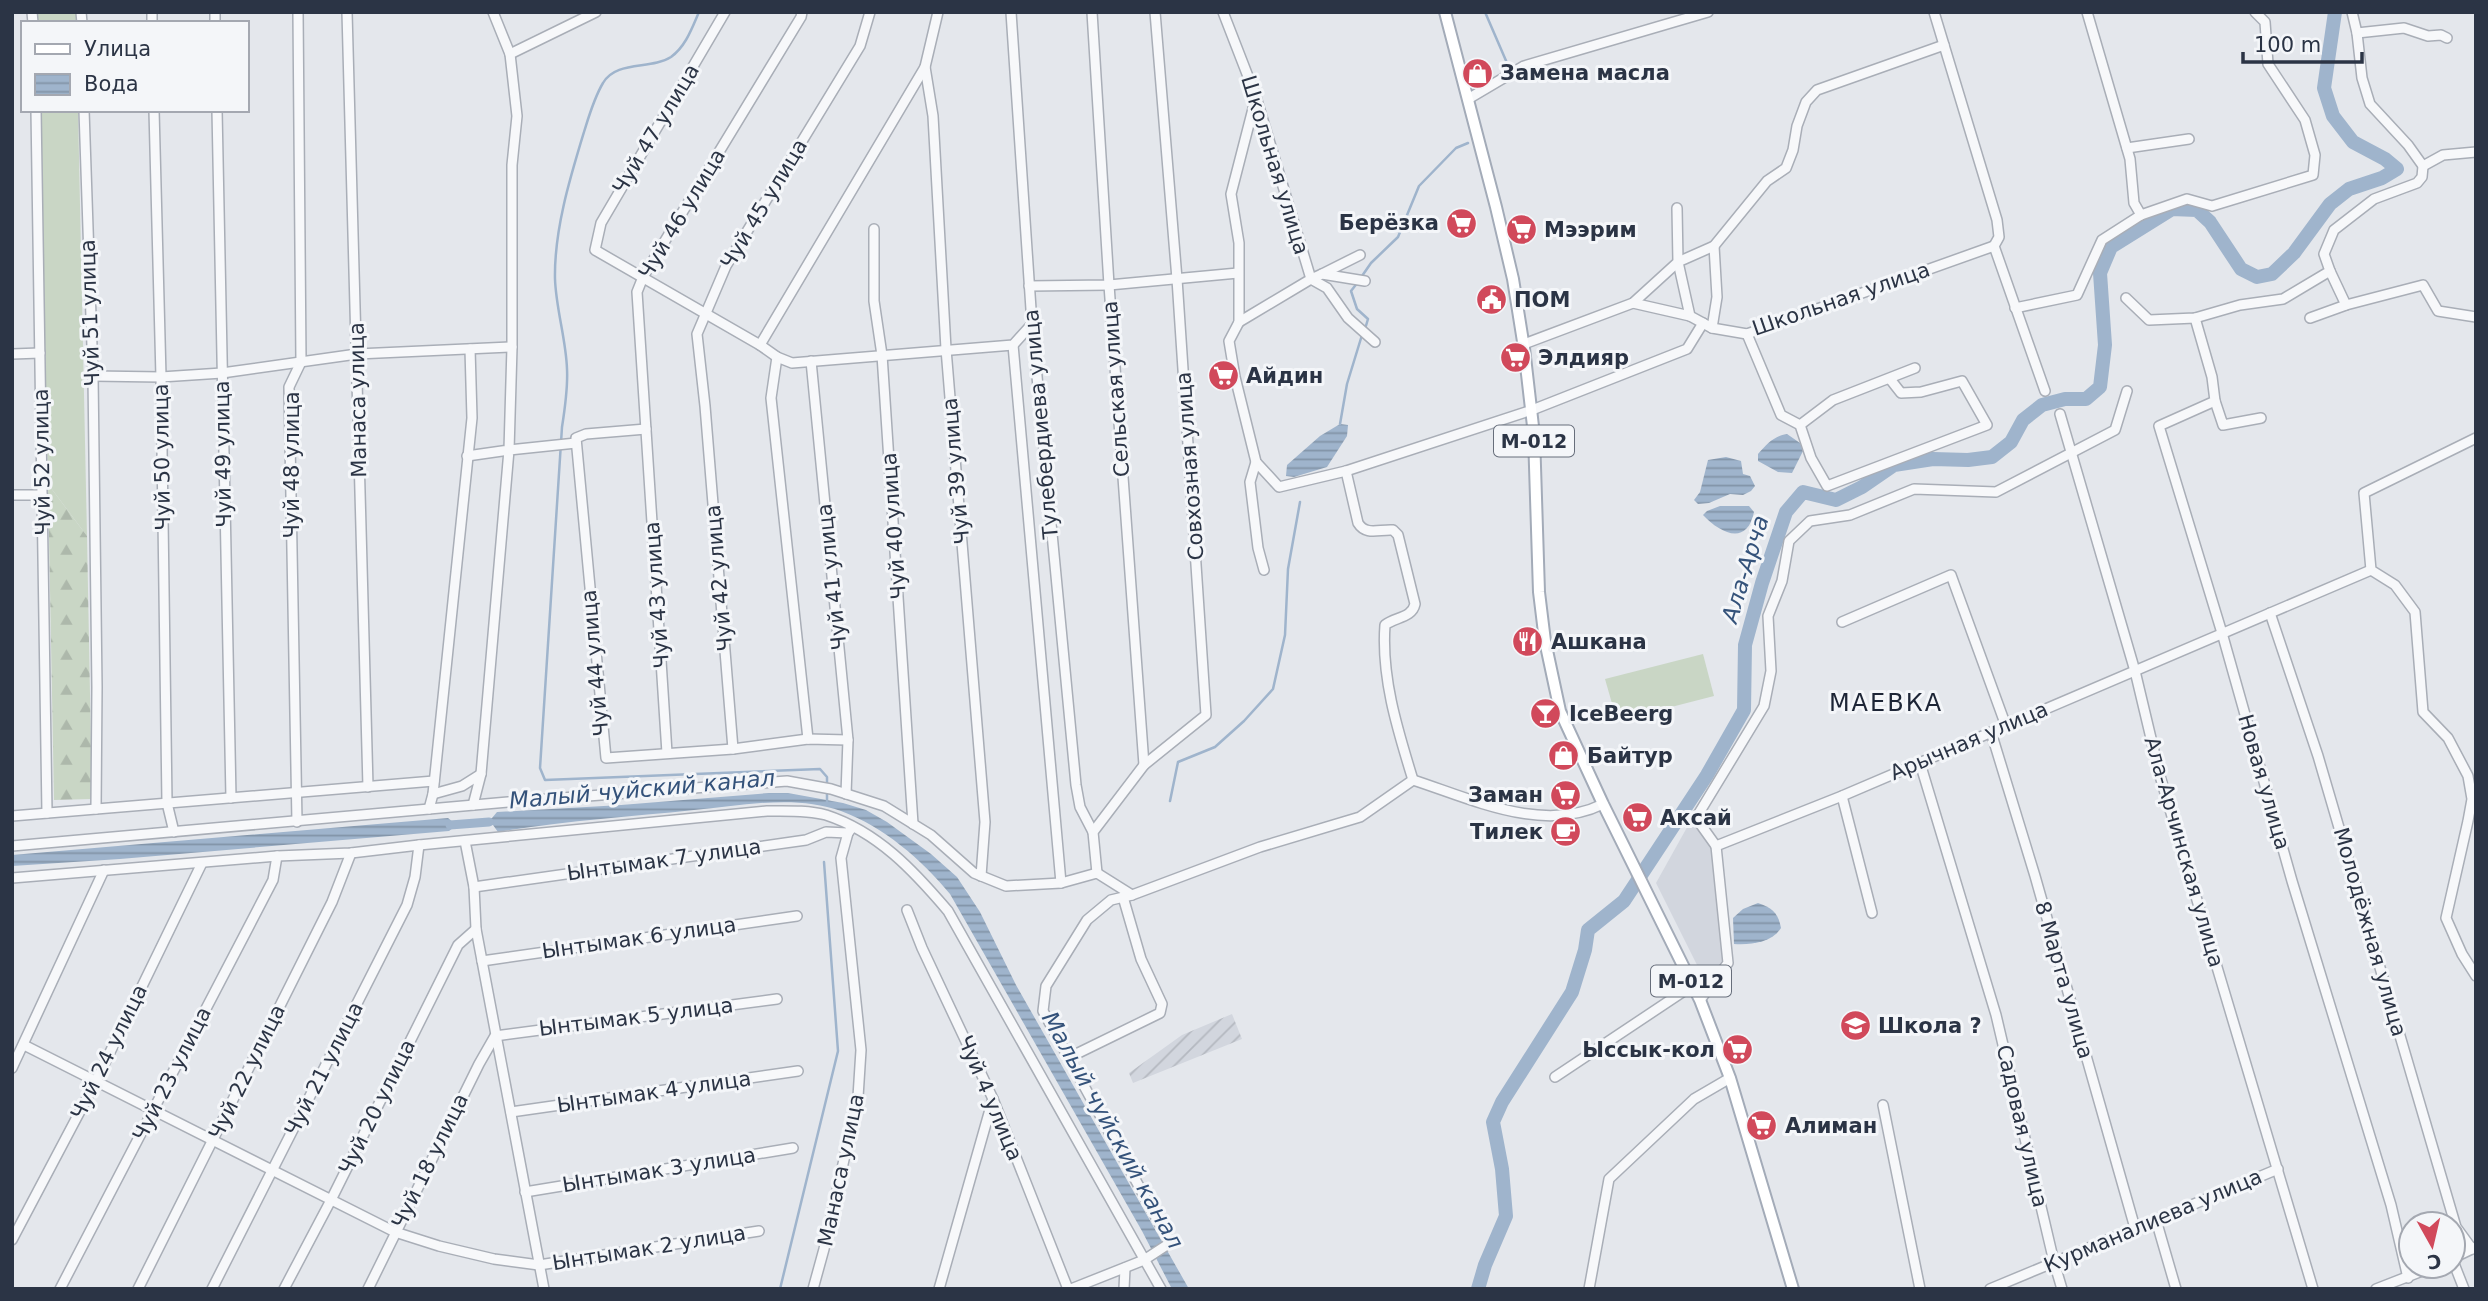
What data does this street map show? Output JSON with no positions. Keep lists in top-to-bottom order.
{
  "streets": {
    "main road": ["М-012"],
    "street": [
      "Чуй 47 улица",
      "Школьная улица",
      "Чуй 45 улица",
      "Чуй 46 улица",
      "Чуй 51 улица",
      "Сельская улица",
      "Манаса улица",
      "Тулебердиева улица",
      "Чуй 49 улица",
      "Чуй 50 улица",
      "Чуй 52 улица",
      "Чуй 48 улица",
      "Совхозная улица",
      "Чуй 39 улица",
      "Чуй 40 улица",
      "Чуй 41 улица",
      "Чуй 42 улица",
      "Чуй 43 улица",
      "Чуй 44 улица",
      "Арычная улица",
      "Новая улица",
      "Ала-Арчинская улица",
      "Ынтымак 7 улица",
      "Молодёжная улица",
      "Ынтымак 6 улица",
      "8 Марта улица",
      "Ынтымак 5 улица",
      "Чуй 24 улица",
      "Чуй 21 улица",
      "Чуй 22 улица",
      "Чуй 23 улица",
      "Ынтымак 4 улица",
      "Чуй 4 улица",
      "Чуй 20 улица",
      "Садовая улица",
      "Чуй 18 улица",
      "Ынтымак 3 улица",
      "Курманалиева улица",
      "Ынтымак 2 улица"
    ]
  },
  "crossings": [
    ["Чуй 47 улица", "Чуй 46 улица"],
    ["Чуй 45 улица", "Чуй 42 улица"],
    ["Чуй 46 улица", "Чуй 43 улица"],
    ["Сельская улица", "Совхозная улица"],
    ["Манаса улица", "Ынтымак 7 улица"],
    ["Тулебердиева улица", "Совхозная улица"],
    ["Чуй 41 улица", "Чуй 44 улица"],
    ["Чуй 42 улица", "Чуй 44 улица"],
    ["Чуй 43 улица", "Чуй 44 улица"],
    ["Арычная улица", "Новая улица"],
    ["Арычная улица", "Ала-Арчинская улица"],
    ["Арычная улица", "Молодёжная улица"],
    ["Арычная улица", "8 Марта улица"],
    ["Арычная улица", "Садовая улица"],
    ["Ала-Арчинская улица", "Курманалиева улица"],
    ["8 Марта улица", "Курманалиева улица"],
    ["Ынтымак 5 улица", "Чуй 18 улица"],
    ["Чуй 24 улица", "Ынтымак 2 улица"],
    ["Чуй 21 улица", "Ынтымак 2 улица"],
    ["Чуй 22 улица", "Ынтымак 2 улица"],
    ["Чуй 23 улица", "Ынтымак 2 улица"],
    ["Чуй 20 улица", "Ынтымак 2 улица"],
    ["Садовая улица", "Курманалиева улица"],
    ["Чуй 18 улица", "Ынтымак 2 улица"]
  ],
  "districts": ["МАЕВКА"],
  "water": ["Ала-Арча", "Малый чуйский канал"],
  "places": {
    "shop": ["Замена масла", "Байтур"],
    "supermarket": [
      "Берёзка",
      "Мээрим",
      "Элдияр",
      "Айдин",
      "Заман",
      "Аксай",
      "Ыссык-кол",
      "Алиман"
    ],
    "public building": ["ПОМ"],
    "restaurant": ["Ашкана"],
    "bar": ["IceBeerg"],
    "cafe": ["Тилек"],
    "school or university": ["Школа ?"]
  },
  "legend": ["Улица", "Вода"],
  "scale_bar": "100 m",
  "north": "bottom"
}
